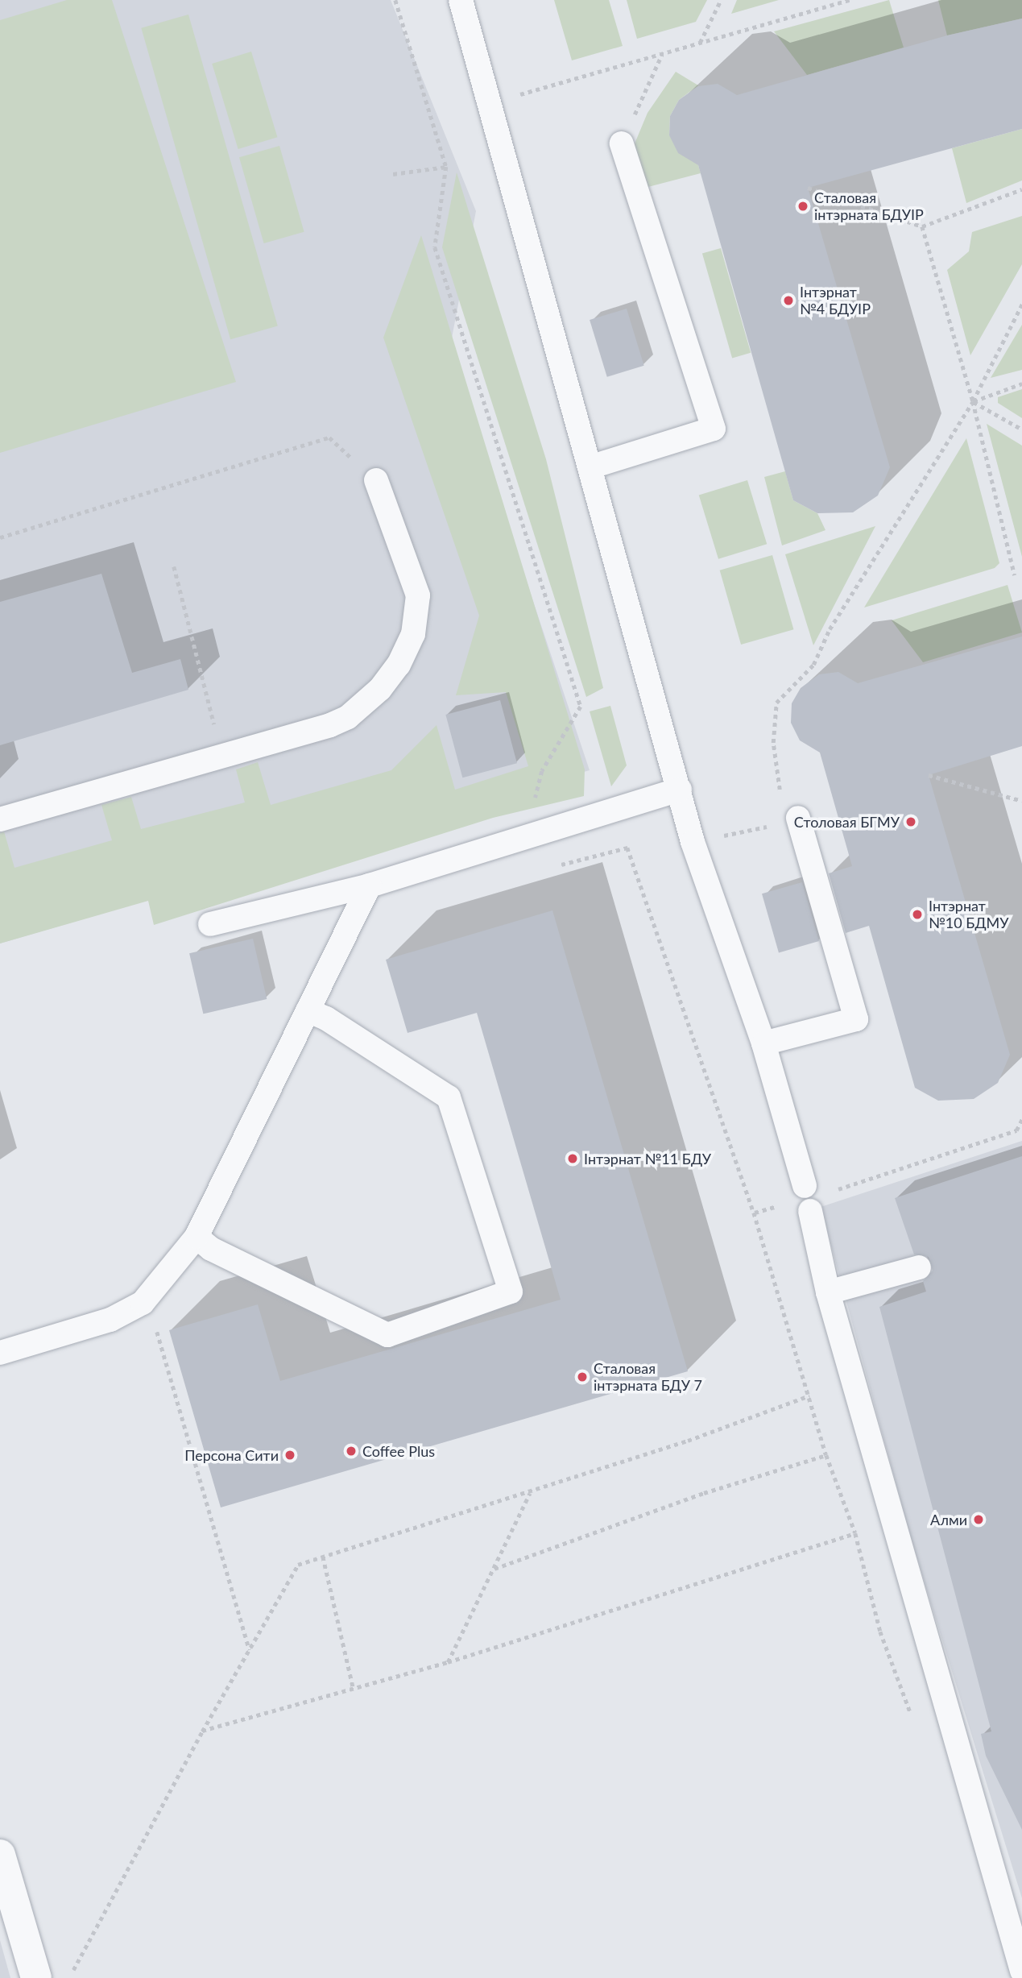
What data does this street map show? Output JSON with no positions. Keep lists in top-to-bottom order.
{
  "places": [
    "Сталовая інтэрната БДУІР",
    "Інтэрнат №4 БДУІР",
    "Столовая БГМУ",
    "Інтэрнат №10 БДМУ",
    "Інтэрнат №11 БДУ",
    "Сталовая інтэрната БДУ 7",
    "Coffee Plus",
    "Персона Сити",
    "Алми"
  ]
}
